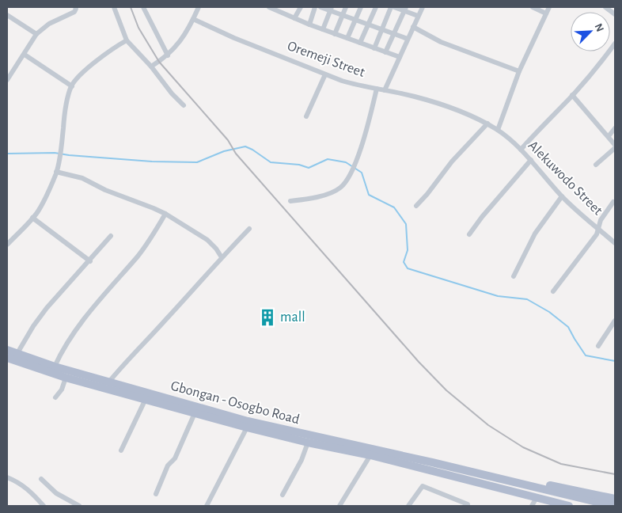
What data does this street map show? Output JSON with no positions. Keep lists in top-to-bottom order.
{
  "streets": {
    "main road": ["Gbongan - Osogbo Road"],
    "street": ["Oremeji Street", "Alekuwodo Street"]
  },
  "crossings": [
    ["Oremeji Street", "Alekuwodo Street"]
  ],
  "places": {
    "building": ["mall"]
  },
  "north": "top right"
}
